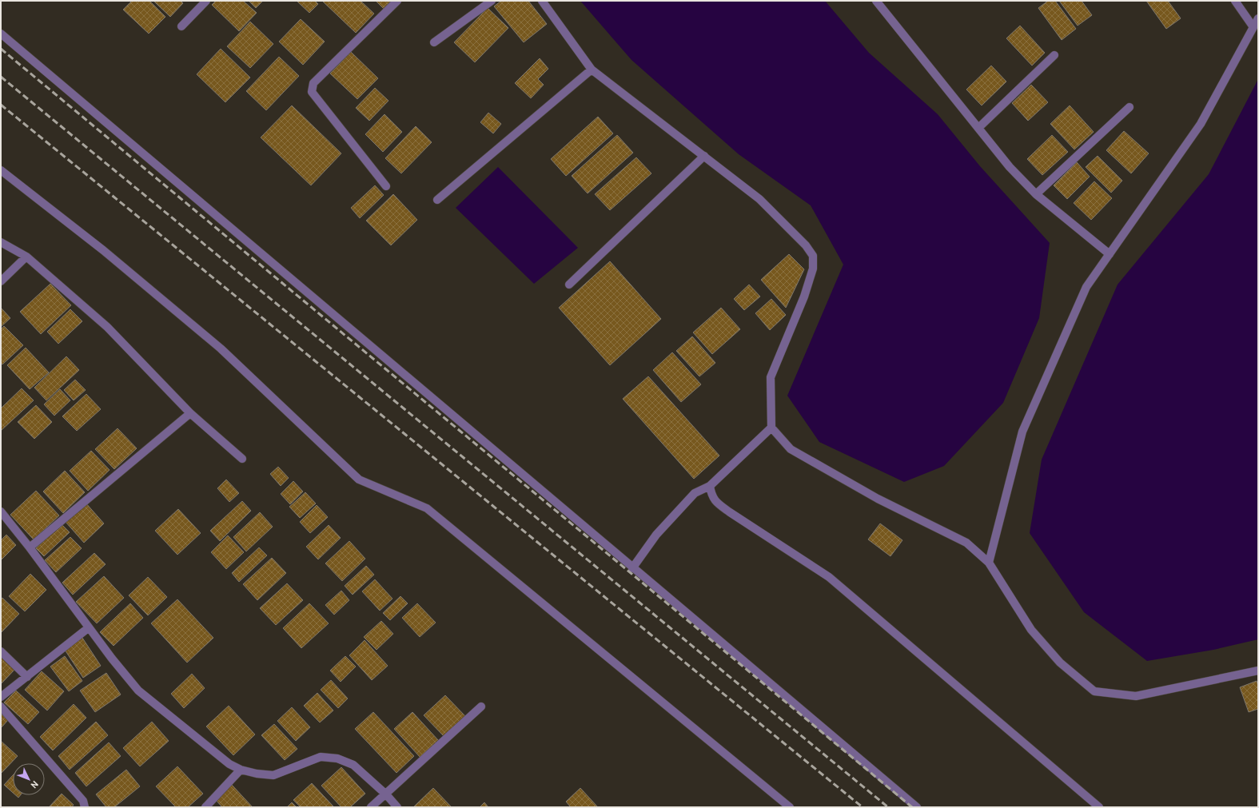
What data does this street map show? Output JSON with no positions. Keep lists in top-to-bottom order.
{
  "north": "bottom right"
}
